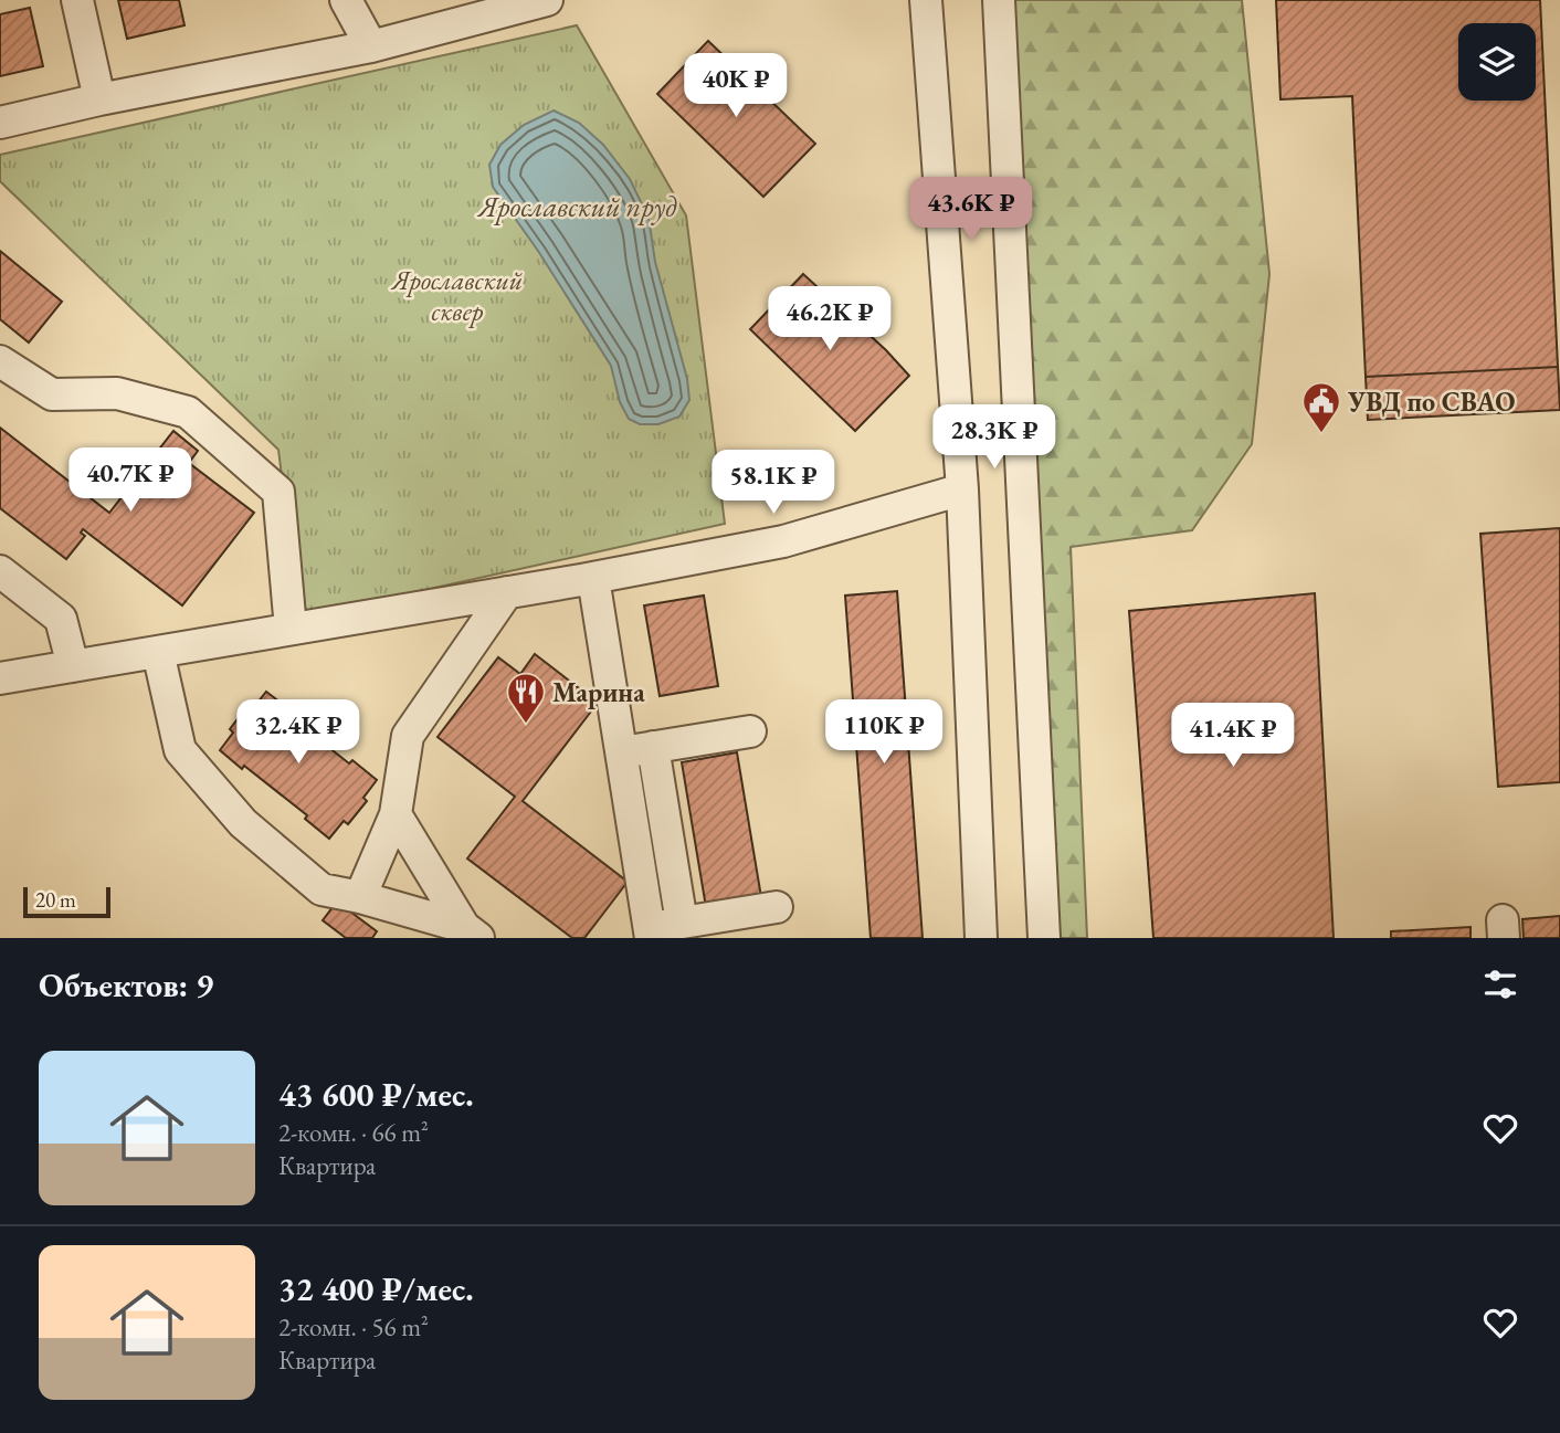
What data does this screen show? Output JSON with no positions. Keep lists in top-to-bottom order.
{
  "water": ["Ярославский пруд"],
  "parks": ["Ярославский сквер"],
  "places": {
    "public building": ["УВД по СВАО"],
    "restaurant": ["Марина"]
  },
  "scale_bar": "20 m",
  "page": {
    "price": [
      "40K ₽",
      "43.6K ₽",
      "46.2K ₽",
      "28.3K ₽",
      "40.7K ₽",
      "58.1K ₽",
      "32.4K ₽",
      "110K ₽",
      "41.4K ₽"
    ],
    "scale": "20 m",
    "heading": "Объектов: 9",
    "list": [
      {
        "name": "43 600 ₽/мес.",
        "note": "2-комн. · 66 m² · Квартира"
      },
      {
        "name": "32 400 ₽/мес.",
        "note": "2-комн. · 56 m² · Квартира"
      }
    ]
  }
}
